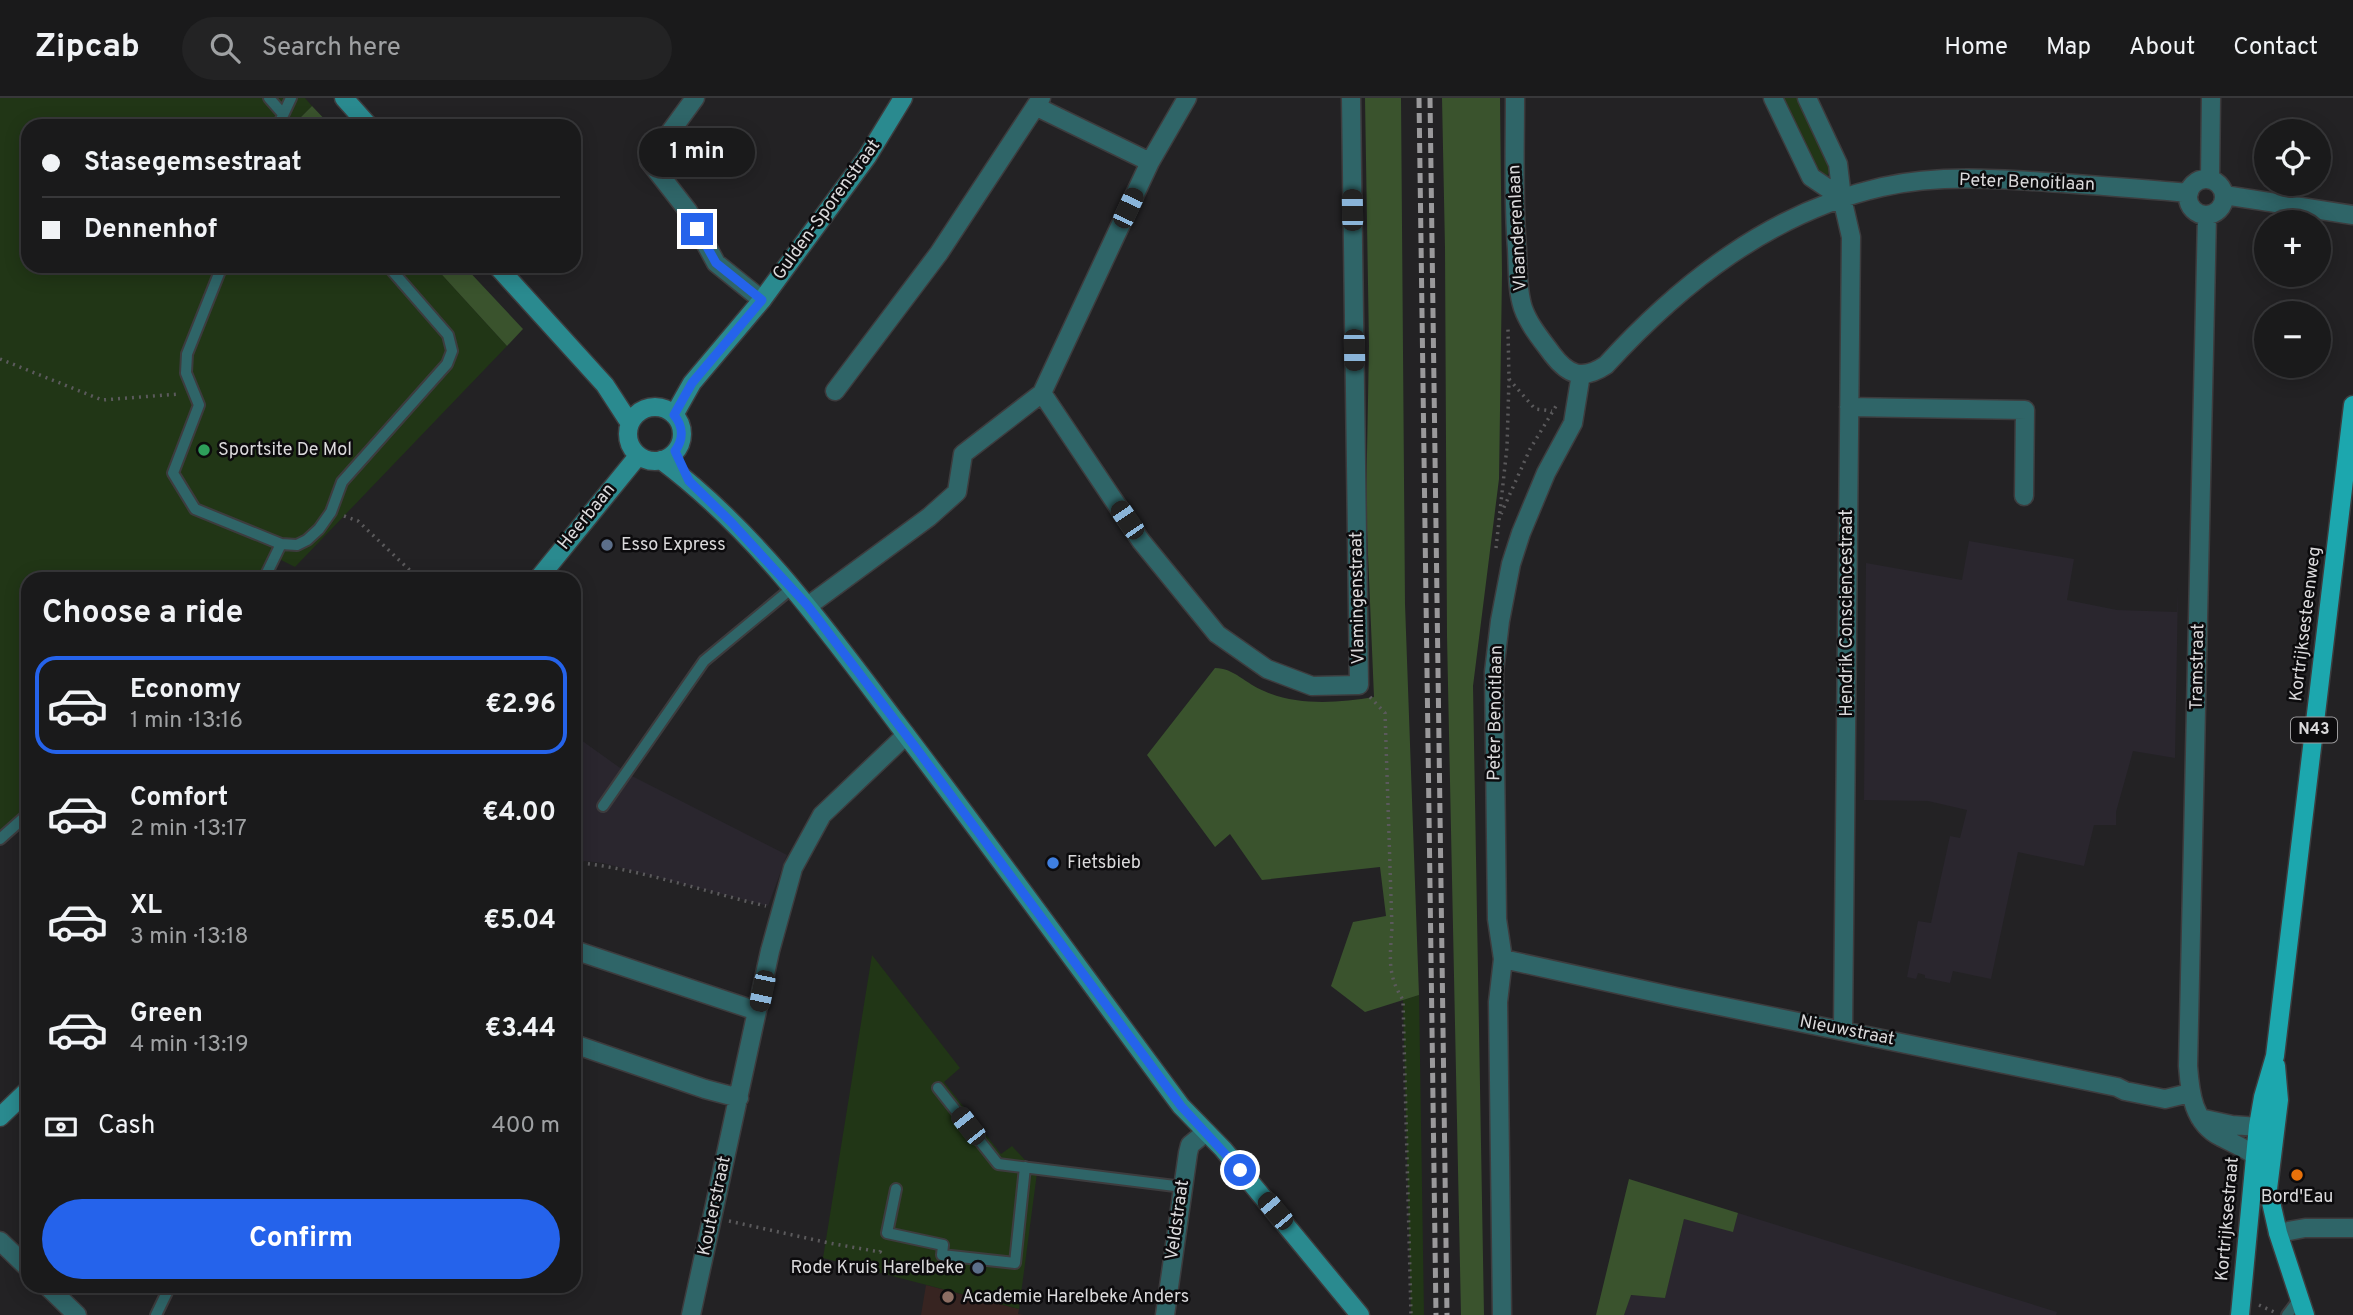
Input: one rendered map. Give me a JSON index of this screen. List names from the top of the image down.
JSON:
{
  "streets": {
    "main road": ["Kortrijksesteenweg", "N43", "Kortrijksestraat"],
    "street": [
      "Peter Benoitlaan",
      "Gulden-Sporenstraat",
      "Vlaanderenlaan",
      "Heerbaan",
      "Vlamingenstraat",
      "Hendrik Consciencestraat",
      "Tramstraat",
      "Nieuwstraat",
      "Kouterstraat",
      "Veldstraat"
    ]
  },
  "crossings": [
    ["Peter Benoitlaan", "Vlaanderenlaan"],
    ["Peter Benoitlaan", "Hendrik Consciencestraat"],
    ["Peter Benoitlaan", "Tramstraat"],
    ["Peter Benoitlaan", "Nieuwstraat"],
    ["Gulden-Sporenstraat", "Heerbaan"],
    ["Hendrik Consciencestraat", "Nieuwstraat"],
    ["Kortrijksesteenweg", "Kortrijksestraat"],
    ["Tramstraat", "Nieuwstraat"],
    ["Tramstraat", "Kortrijksestraat"]
  ],
  "places": [
    "Sportsite De Mol",
    "Esso Express",
    "Fietsbieb",
    "Bord'Eau",
    "Rode Kruis Harelbeke",
    "Academie Harelbeke Anders"
  ],
  "page": {
    "header": "Zipcab",
    "search": "Search here",
    "nav": [
      "Home",
      "Map",
      "About",
      "Contact"
    ],
    "map_buttons": ["+", "−"],
    "banner": ["Stasegemsestraat", "Dennenhof"],
    "bubble": "1 min",
    "heading": "Choose a ride",
    "list": [
      {
        "name": "Economy",
        "note": "1 min · 13:16",
        "value": "€2.96"
      },
      {
        "name": "Comfort",
        "note": "2 min · 13:17",
        "value": "€4.00"
      },
      {
        "name": "XL",
        "note": "3 min · 13:18",
        "value": "€5.04"
      },
      {
        "name": "Green",
        "note": "4 min · 13:19",
        "value": "€3.44"
      }
    ],
    "pay": ["Cash", "400 m"],
    "buttons": "Confirm"
  }
}
